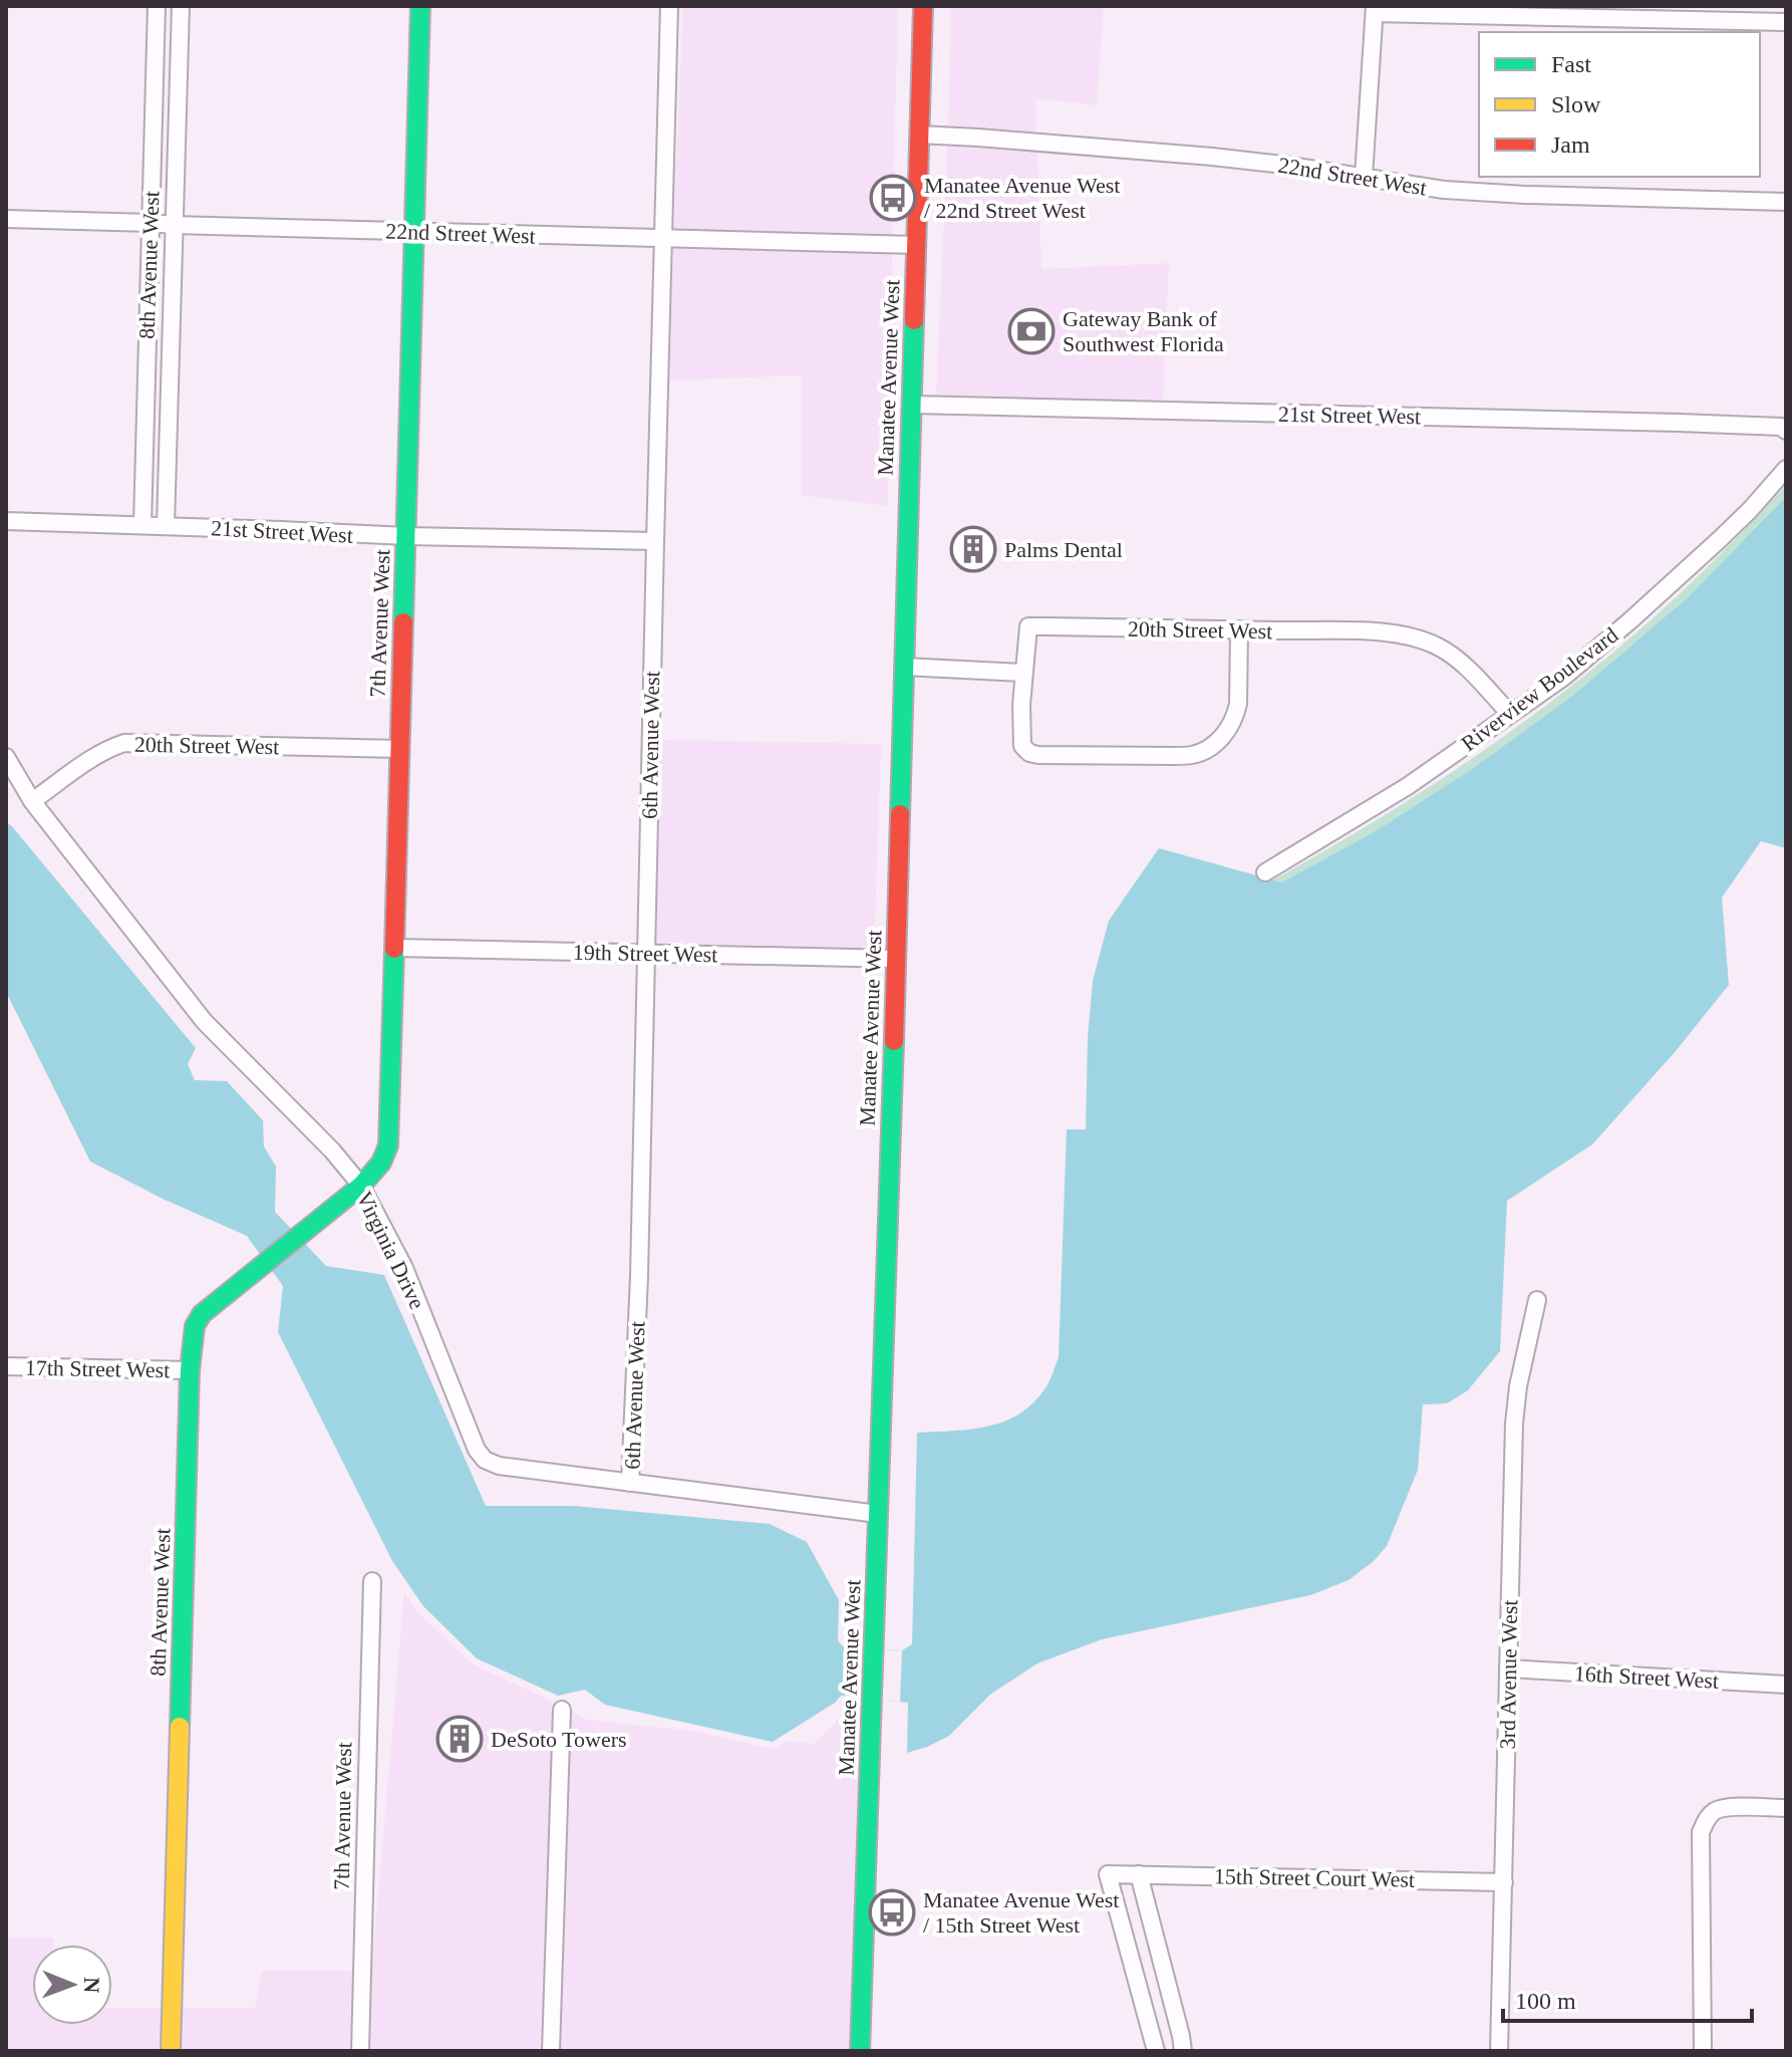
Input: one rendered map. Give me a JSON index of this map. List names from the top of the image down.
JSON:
{
  "streets": {
    "street": [
      "22nd Street West",
      "8th Avenue West",
      "Manatee Avenue West",
      "21st Street West",
      "7th Avenue West",
      "20th Street West",
      "Riverview Boulevard",
      "6th Avenue West",
      "19th Street West",
      "Virginia Drive",
      "17th Street West",
      "3rd Avenue West",
      "16th Street West",
      "15th Street Court West"
    ]
  },
  "crossings": [
    ["22nd Street West", "8th Avenue West"],
    ["22nd Street West", "Manatee Avenue West"],
    ["22nd Street West", "7th Avenue West"],
    ["22nd Street West", "6th Avenue West"],
    ["8th Avenue West", "21st Street West"],
    ["8th Avenue West", "7th Avenue West"],
    ["8th Avenue West", "17th Street West"],
    ["Manatee Avenue West", "21st Street West"],
    ["Manatee Avenue West", "19th Street West"],
    ["Manatee Avenue West", "Virginia Drive"],
    ["21st Street West", "7th Avenue West"],
    ["21st Street West", "6th Avenue West"],
    ["7th Avenue West", "20th Street West"],
    ["7th Avenue West", "19th Street West"],
    ["7th Avenue West", "Virginia Drive"],
    ["20th Street West", "Riverview Boulevard"],
    ["20th Street West", "Virginia Drive"],
    ["6th Avenue West", "19th Street West"],
    ["6th Avenue West", "Virginia Drive"],
    ["3rd Avenue West", "16th Street West"],
    ["3rd Avenue West", "15th Street Court West"]
  ],
  "places": {
    "bus stop": ["Manatee Avenue West / 22nd Street West", "Manatee Avenue West / 15th Street West"],
    "bank": ["Gateway Bank of Southwest Florida"],
    "building": ["Palms Dental", "DeSoto Towers"]
  },
  "legend": ["Fast", "Slow", "Jam"],
  "scale_bar": "100 m",
  "north": "right"
}
